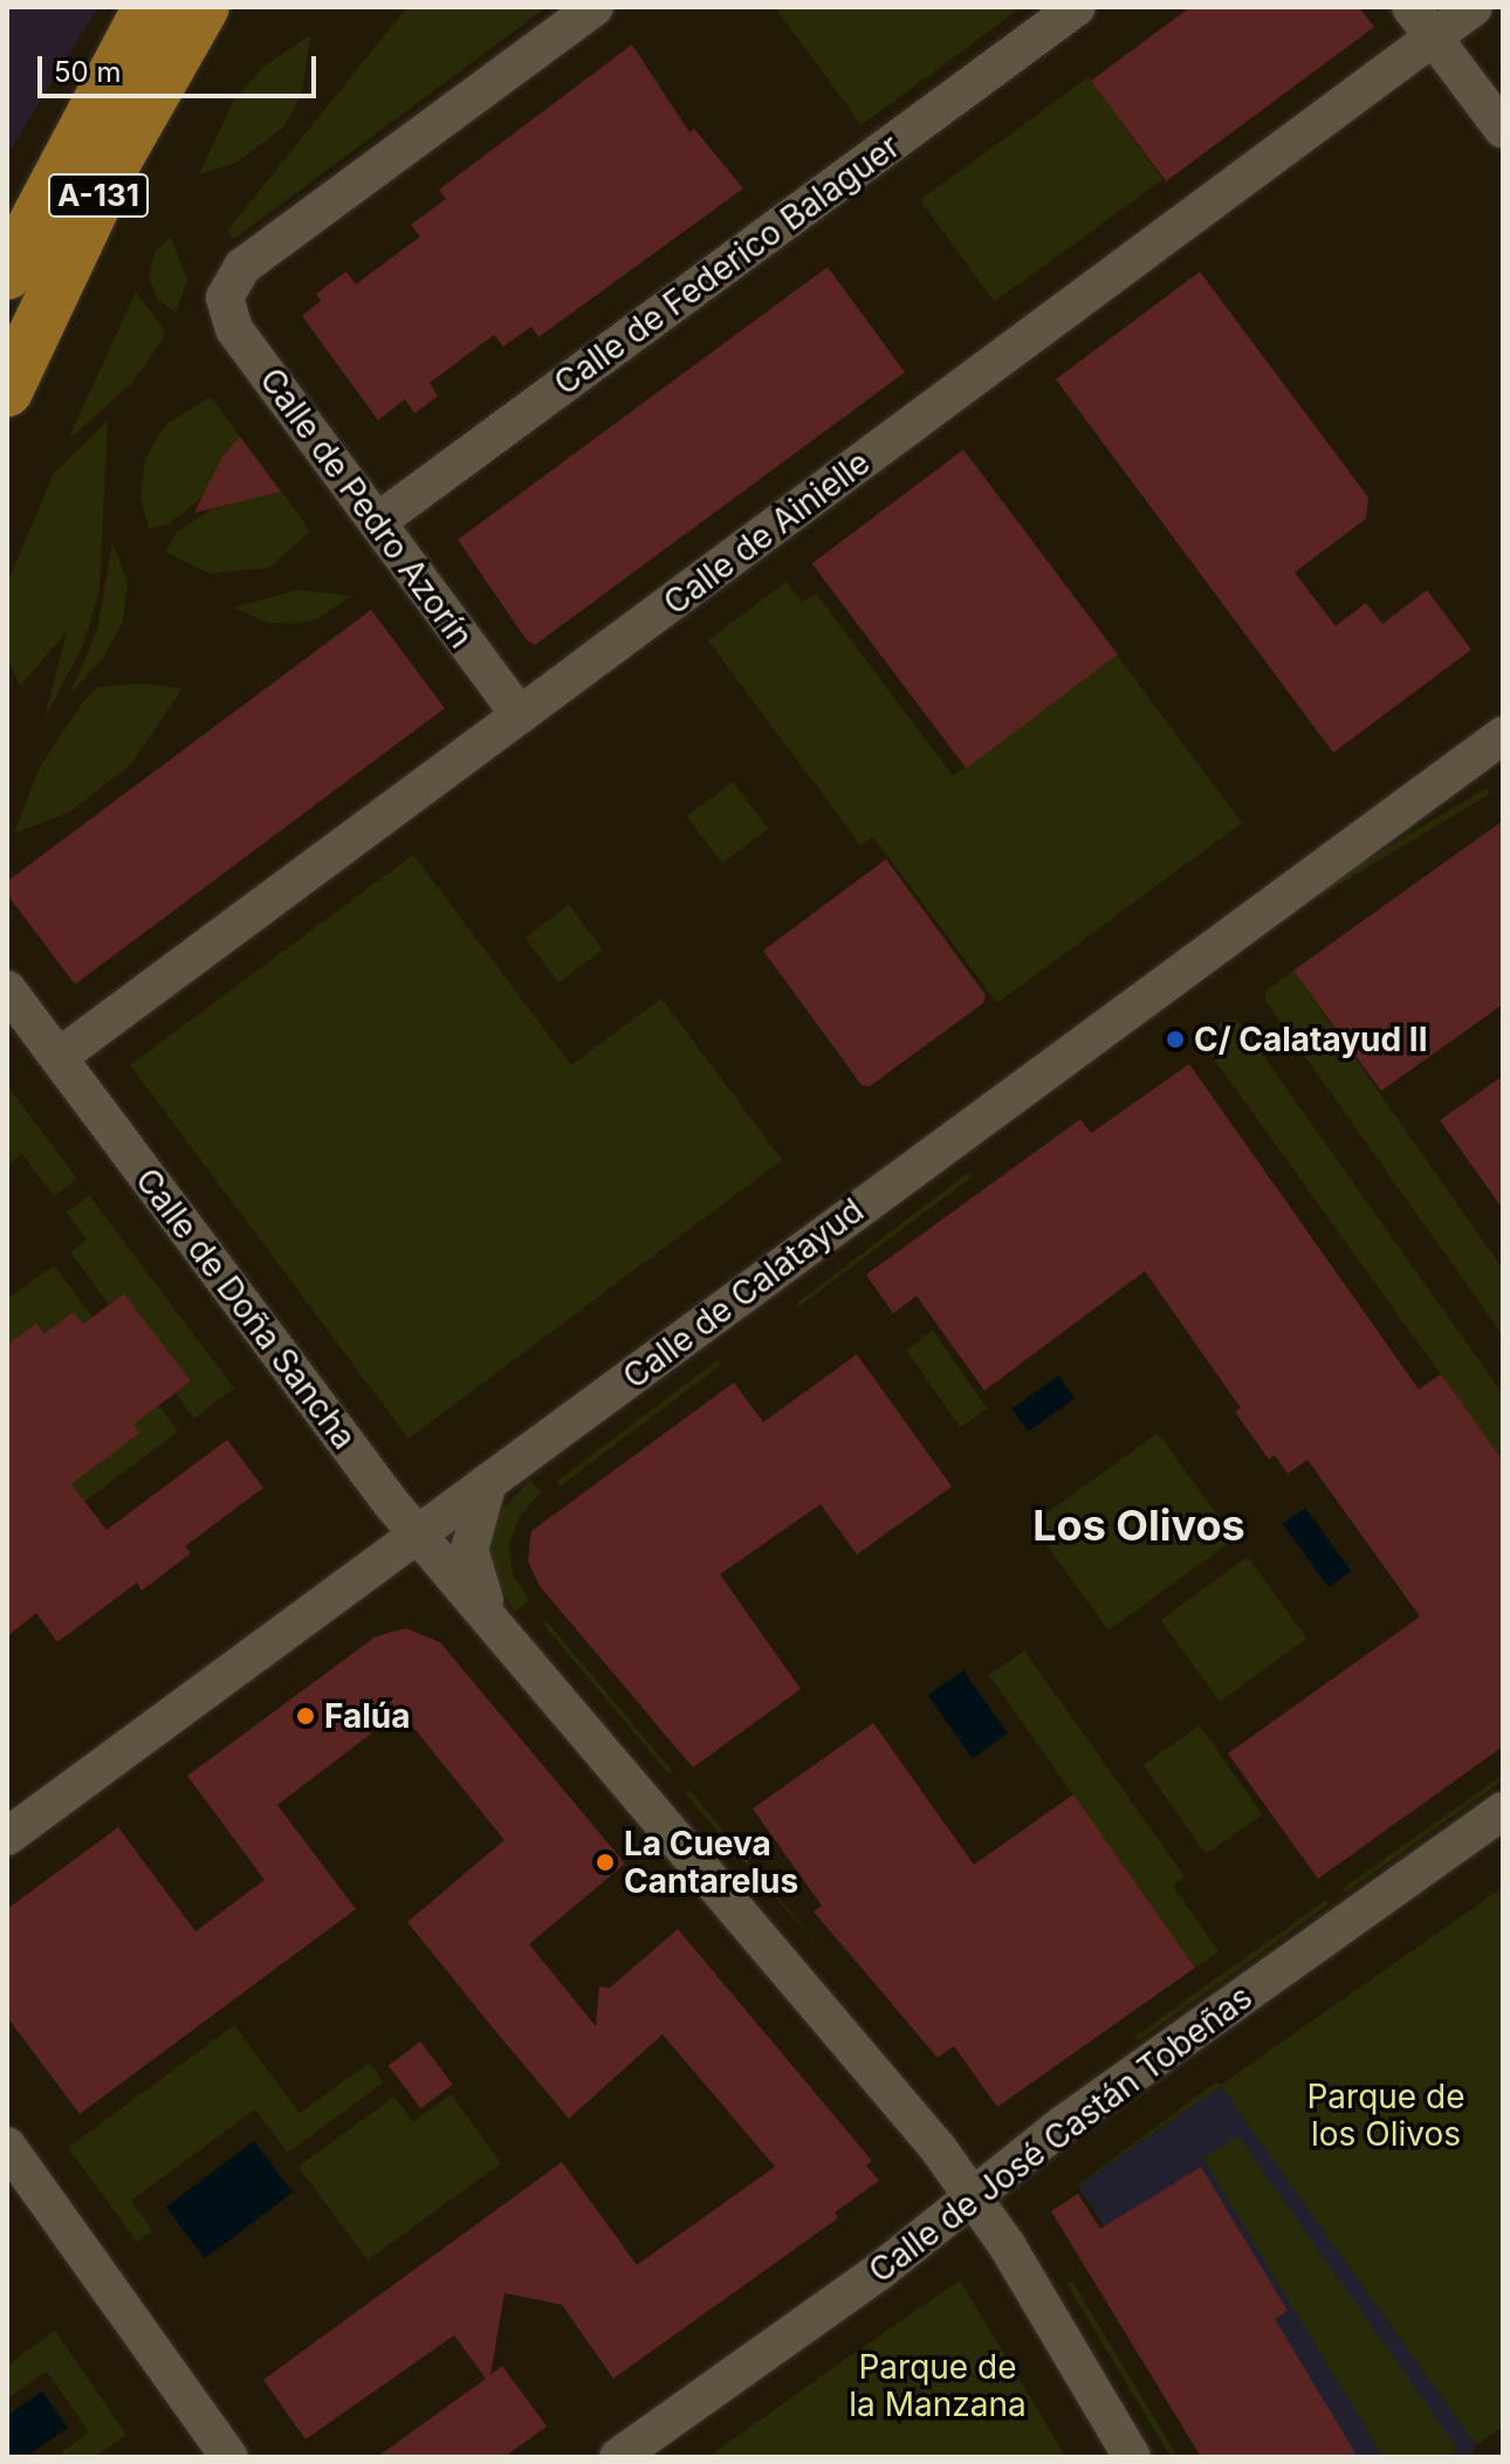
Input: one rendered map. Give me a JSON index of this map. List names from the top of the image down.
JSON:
{
  "streets": {
    "main road": ["A-131"],
    "street": [
      "Calle de Federico Balaguer",
      "Calle de Pedro Azorín",
      "Calle de Ainielle",
      "Calle de Calatayud",
      "Calle de Doña Sancha",
      "Calle de José Castán Tobeñas"
    ]
  },
  "crossings": [
    ["Calle de Federico Balaguer", "Calle de Pedro Azorín"],
    ["Calle de Pedro Azorín", "Calle de Ainielle"],
    ["Calle de Ainielle", "Calle de Doña Sancha"],
    ["Calle de Calatayud", "Calle de Doña Sancha"],
    ["Calle de Doña Sancha", "Calle de José Castán Tobeñas"]
  ],
  "districts": ["Los Olivos"],
  "parks": ["Parque de los Olivos", "Parque de la Manzana"],
  "places": ["C/ Calatayud II", "Falúa", "La Cueva Cantarelus"],
  "scale_bar": "50 m"
}
